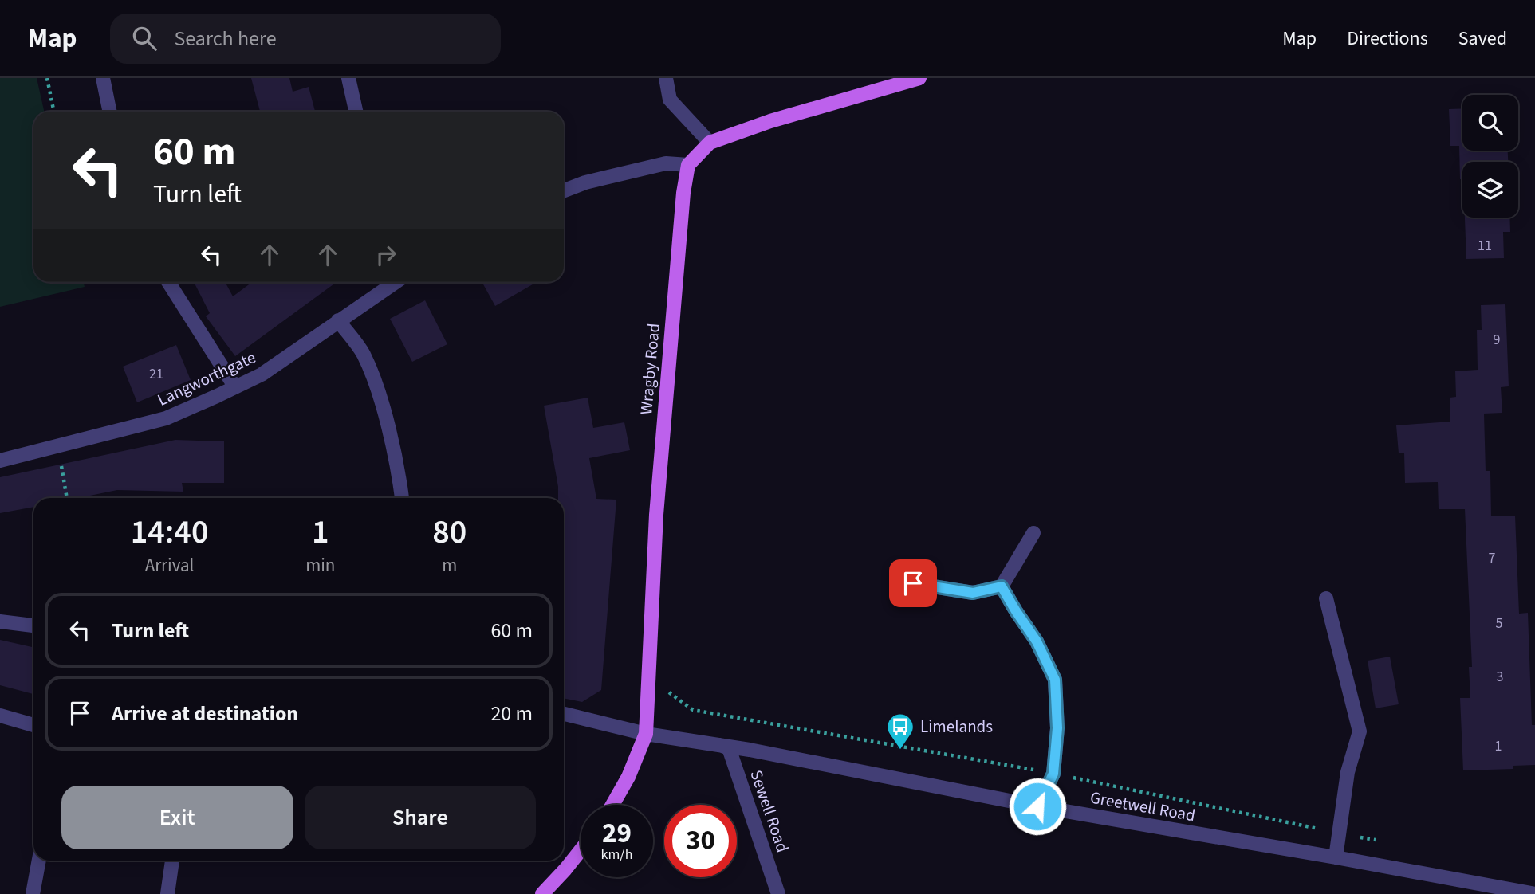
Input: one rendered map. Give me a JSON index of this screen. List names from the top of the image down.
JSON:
{
  "streets": {
    "main road": ["Wragby Road"],
    "street": ["Langworthgate", "Greetwell Road", "Sewell Road"]
  },
  "crossings": [
    ["Wragby Road", "Greetwell Road"],
    ["Greetwell Road", "Sewell Road"]
  ],
  "places": {
    "bus stop": ["Limelands"]
  },
  "house_numbers": [
    "11",
    "9",
    "21",
    "7",
    "5",
    "3",
    "1"
  ],
  "page": {
    "header": "Map",
    "search": "Search here",
    "nav": ["Map", "Directions", "Saved"],
    "turn": ["60 m", "Turn left"],
    "eta": [
      "14:40",
      "Arrival",
      "1",
      "min",
      "80",
      "m"
    ],
    "list": [
      {
        "name": "Turn left",
        "value": "60 m"
      },
      {
        "name": "Arrive at destination",
        "value": "20 m"
      }
    ],
    "buttons": ["Exit", "Share"],
    "speed": "29 km/h",
    "limit": "30"
  }
}
